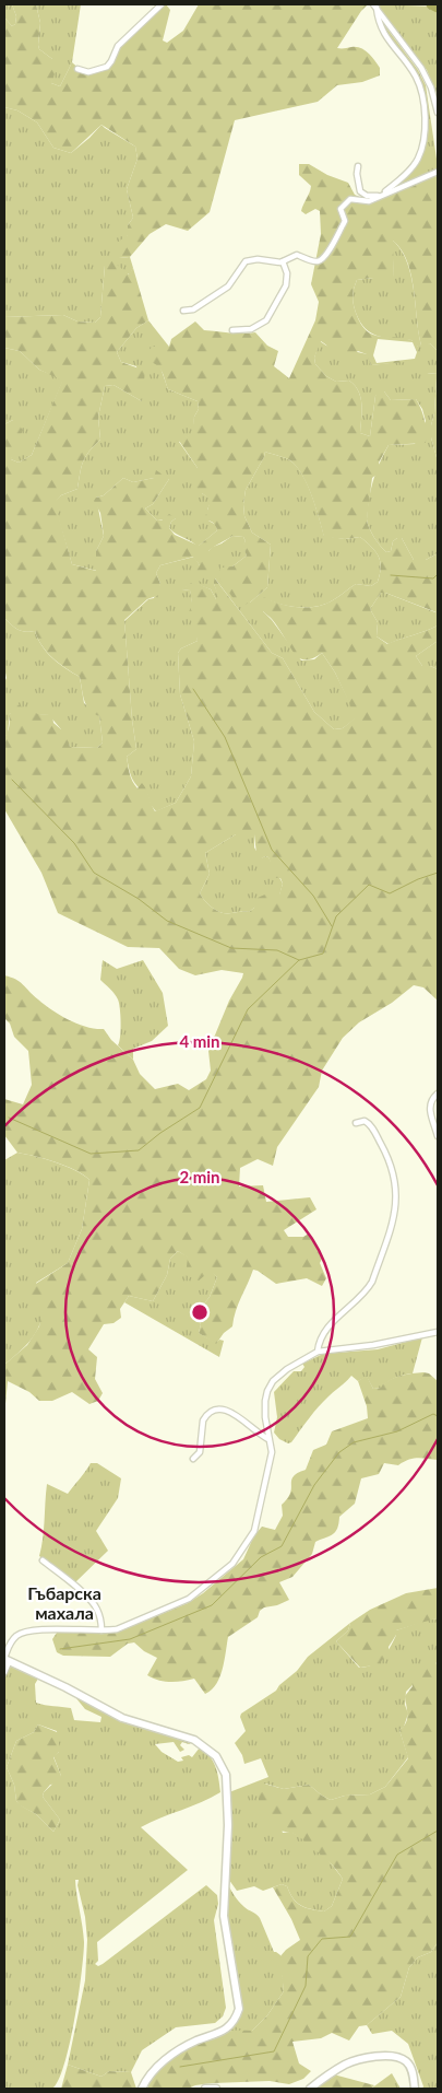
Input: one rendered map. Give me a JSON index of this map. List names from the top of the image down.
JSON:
{
  "districts": ["Гъбарска махала"],
  "rings": ["4 min", "2 min"]
}
